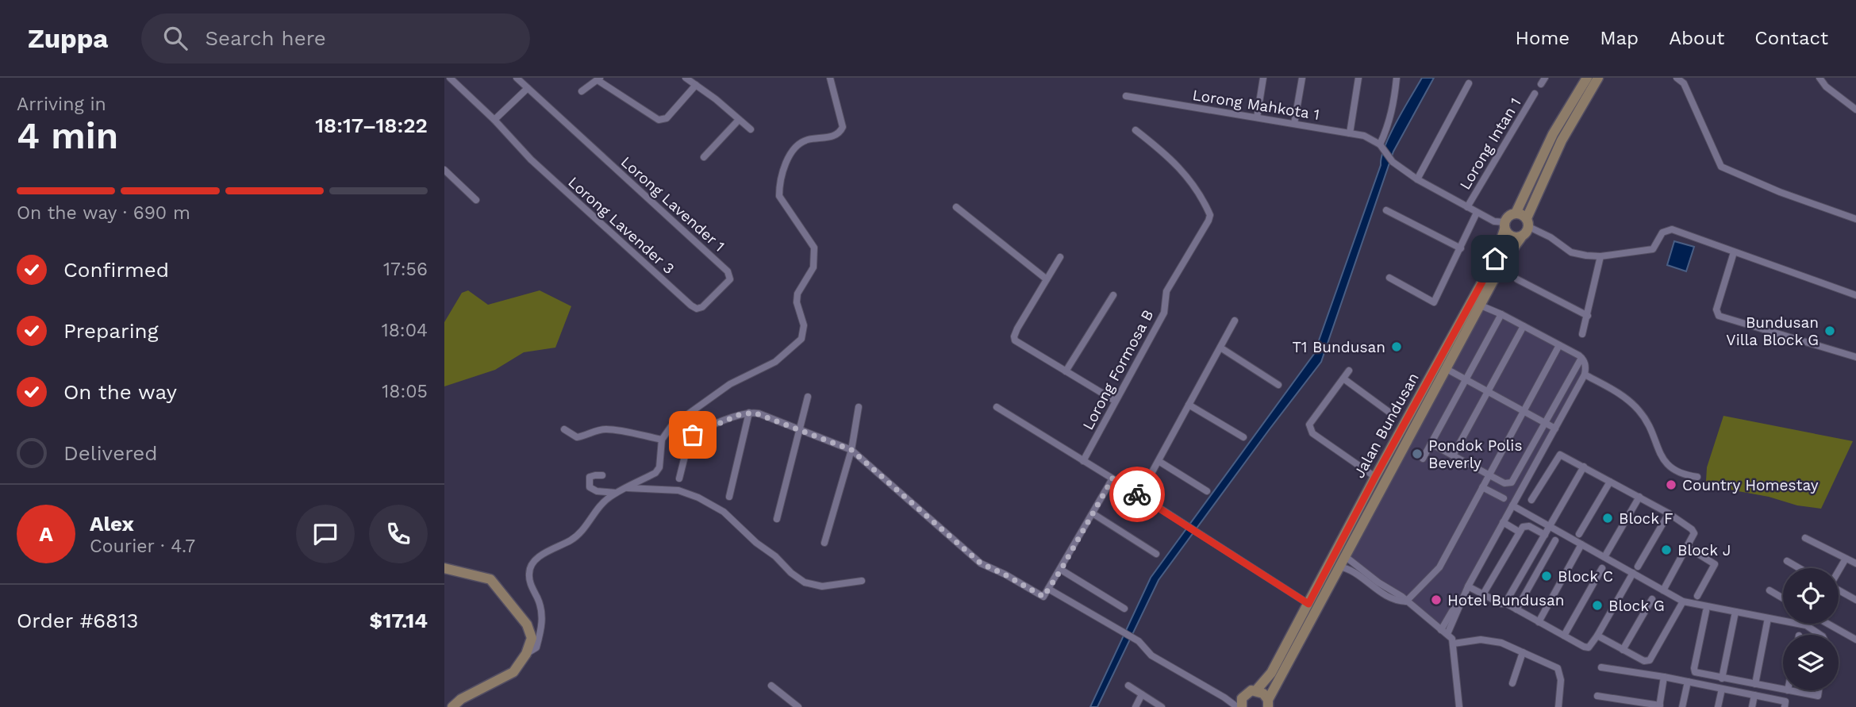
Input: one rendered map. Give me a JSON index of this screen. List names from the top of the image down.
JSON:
{
  "streets": {
    "main road": ["Jalan Bundusan"],
    "street": [
      "Lorong Mahkota 1",
      "Lorong Intan 1",
      "Lorong Lavender 1",
      "Lorong Lavender 3",
      "Lorong Formosa B"
    ]
  },
  "crossings": [
    ["Lorong Lavender 1", "Lorong Lavender 3"]
  ],
  "places": [
    "Bundusan Villa Block G",
    "T1 Bundusan",
    "Pondok Polis Beverly",
    "Country Homestay",
    "Block F",
    "Block J",
    "Block C",
    "Hotel Bundusan",
    "Block G"
  ],
  "page": {
    "header": "Zuppa",
    "search": "Search here",
    "nav": [
      "Home",
      "Map",
      "About",
      "Contact"
    ],
    "heading": ["4 min", "Arriving in", "18:17–18:22"],
    "panel": [
      "Alex",
      "Courier · 4.7",
      "Order #6813",
      "$17.14"
    ],
    "bar": "On the way · 690 m",
    "list": [
      ["Confirmed", "17:56"],
      ["Preparing", "18:04"],
      ["On the way", "18:05"],
      "Delivered"
    ],
    "round": "A"
  }
}
